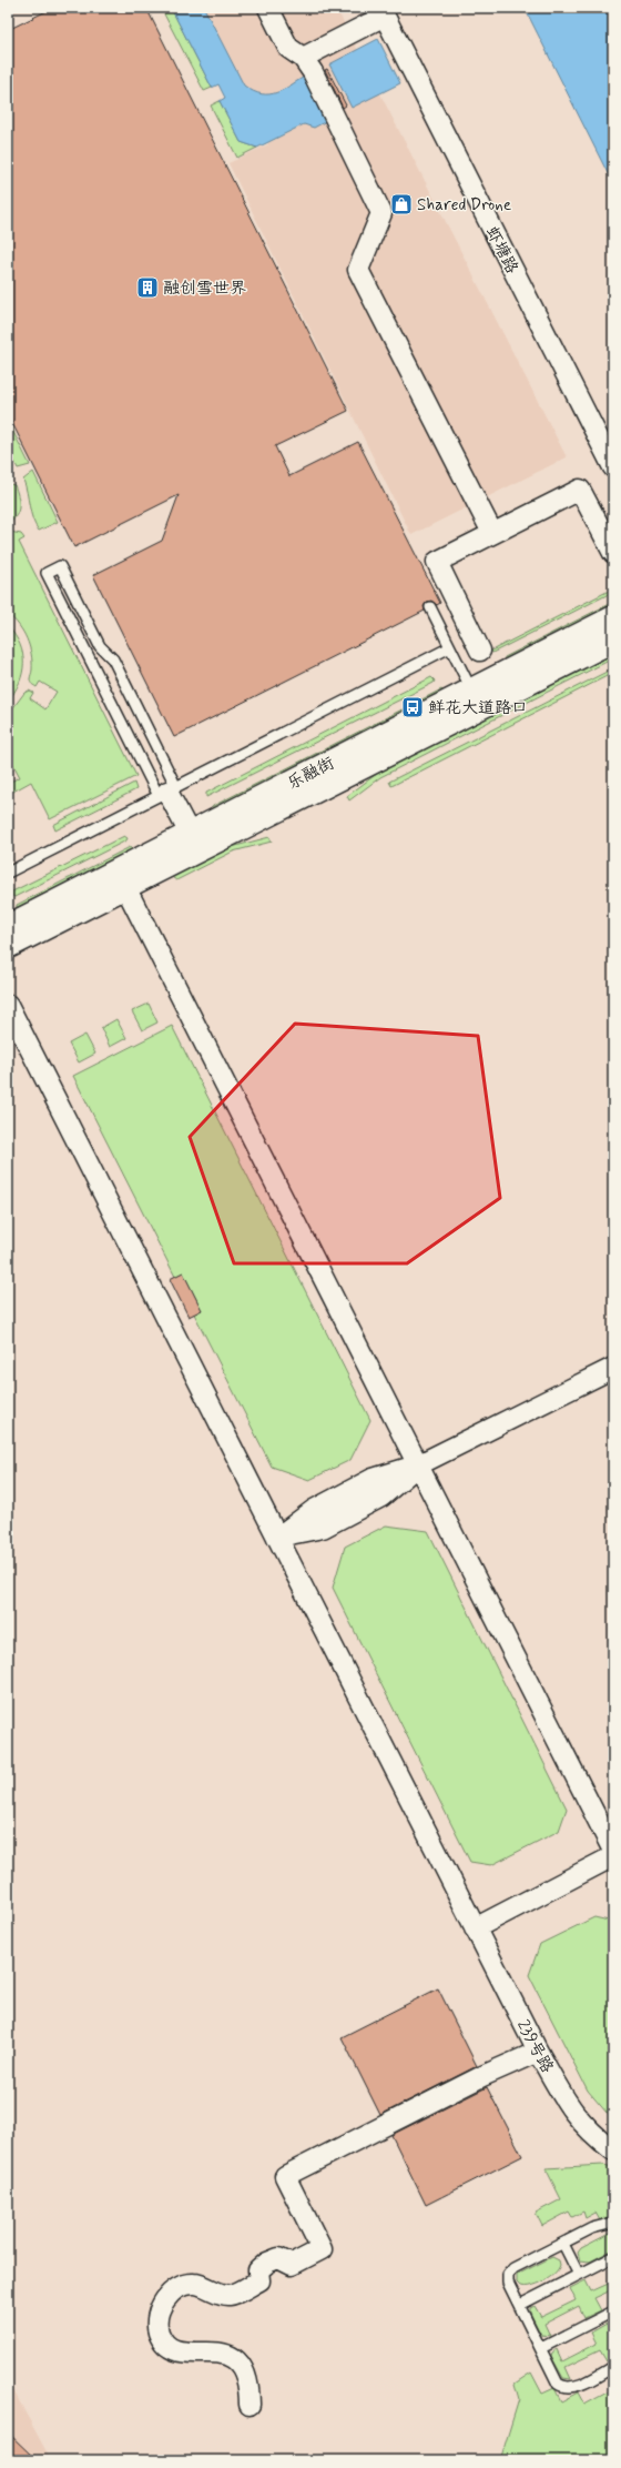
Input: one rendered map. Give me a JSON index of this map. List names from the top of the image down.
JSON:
{
  "streets": {
    "street": ["虾塘路", "乐融街", "239号路"]
  },
  "places": {
    "shop": ["Shared Drone"],
    "building": ["融创雪世界"],
    "bus stop": ["鲜花大道路口"]
  }
}
